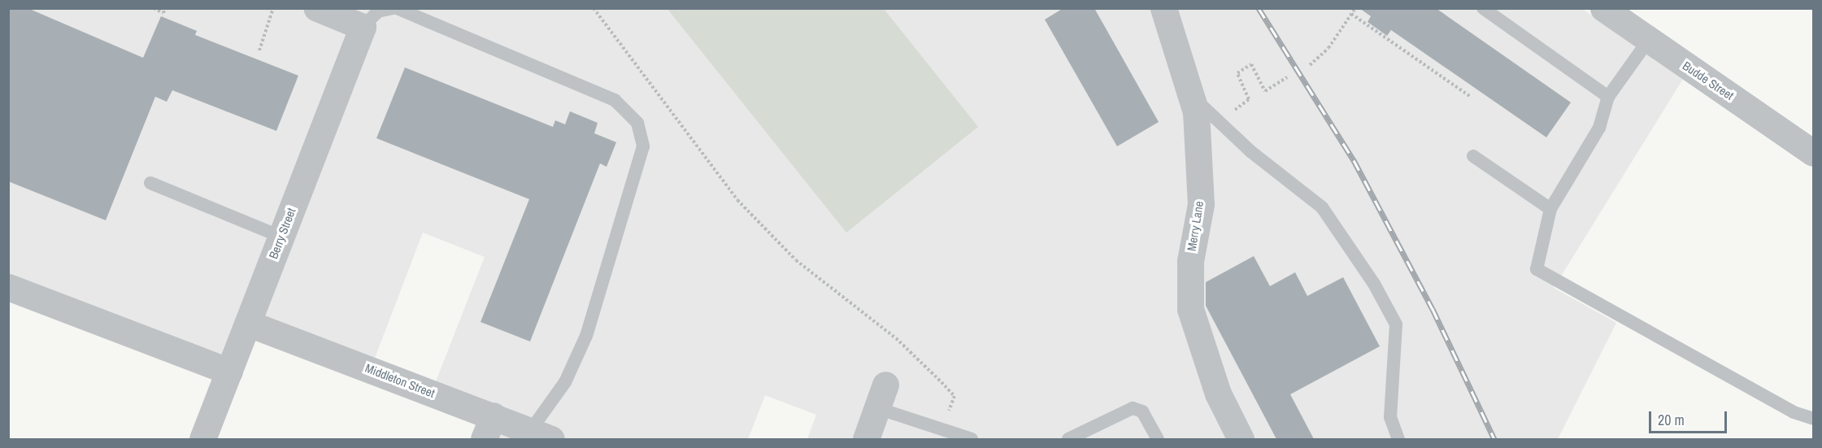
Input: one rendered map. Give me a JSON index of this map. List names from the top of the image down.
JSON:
{
  "streets": {
    "street": [
      "Budde Street",
      "Merry Lane",
      "Berry Street",
      "Middleton Street"
    ]
  },
  "crossings": [
    ["Berry Street", "Middleton Street"]
  ],
  "scale_bar": "20 m"
}
